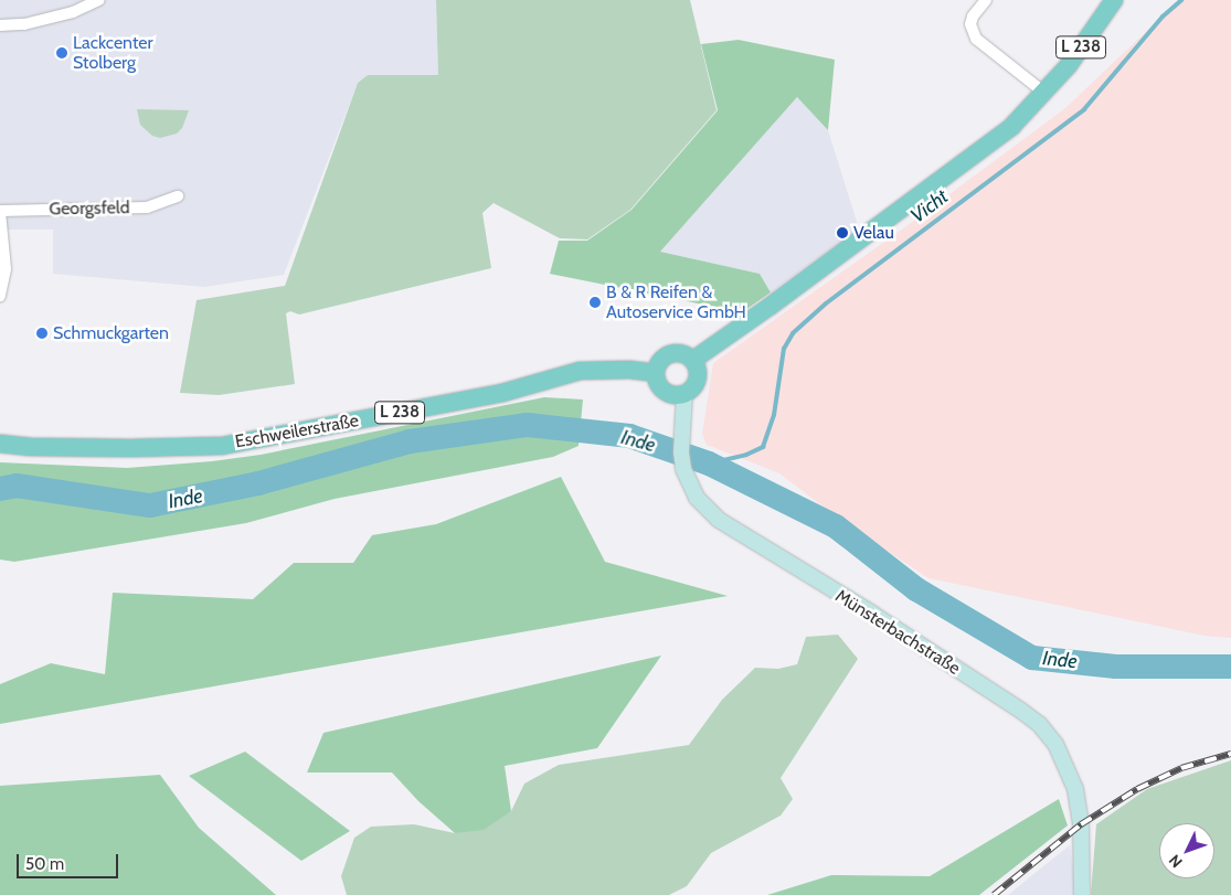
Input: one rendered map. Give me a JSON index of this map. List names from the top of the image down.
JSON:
{
  "streets": {
    "main road": ["L 238", "Eschweilerstraße", "Münsterbachstraße"],
    "street": ["Georgsfeld"]
  },
  "crossings": [
    ["L 238", "Eschweilerstraße"],
    ["L 238", "Münsterbachstraße"],
    ["Eschweilerstraße", "Münsterbachstraße"]
  ],
  "water": ["Vicht", "Inde"],
  "places": [
    "Lackcenter Stolberg",
    "Velau",
    "B & R Reifen & Autoservice GmbH",
    "Schmuckgarten"
  ],
  "scale_bar": "50 m",
  "north": "bottom left"
}
